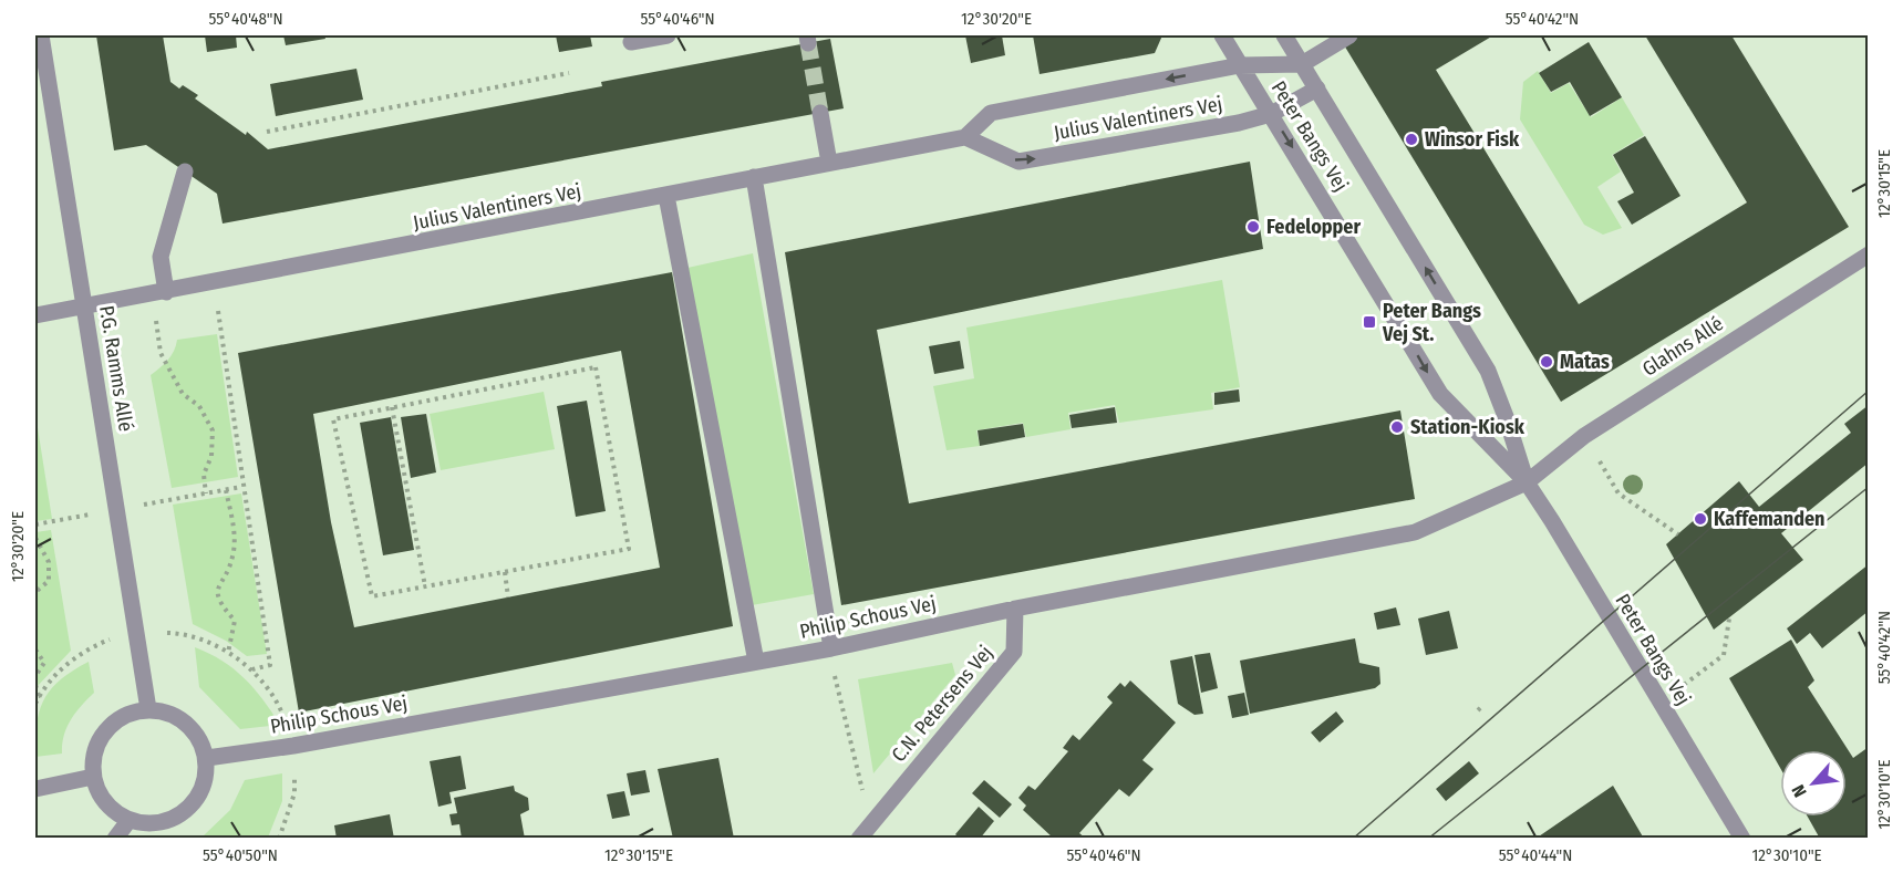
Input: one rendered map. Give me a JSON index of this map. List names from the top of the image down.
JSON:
{
  "streets": {
    "street": [
      "Julius Valentiners Vej",
      "Peter Bangs Vej",
      "Glahns Allé",
      "P.G. Ramms Allé",
      "Philip Schous Vej",
      "C.N. Petersens Vej"
    ]
  },
  "crossings": [
    ["Julius Valentiners Vej", "Peter Bangs Vej"],
    ["Julius Valentiners Vej", "P.G. Ramms Allé"],
    ["Peter Bangs Vej", "Glahns Allé"],
    ["Peter Bangs Vej", "Philip Schous Vej"],
    ["Glahns Allé", "Philip Schous Vej"],
    ["P.G. Ramms Allé", "Philip Schous Vej"],
    ["Philip Schous Vej", "C.N. Petersens Vej"]
  ],
  "places": {
    "other": [
      "Winsor Fisk",
      "Fedelopper",
      "Matas",
      "Station-Kiosk",
      "Kaffemanden"
    ],
    "transit": ["Peter Bangs Vej St."]
  },
  "north": "bottom left",
  "coordinates": [
    "55°40'48\"N",
    "55°40'46\"N",
    "12°30'20\"E",
    "55°40'42\"N",
    "12°30'15\"E",
    "12°30'10\"E",
    "55°40'50\"N",
    "55°40'44\"N"
  ]
}
